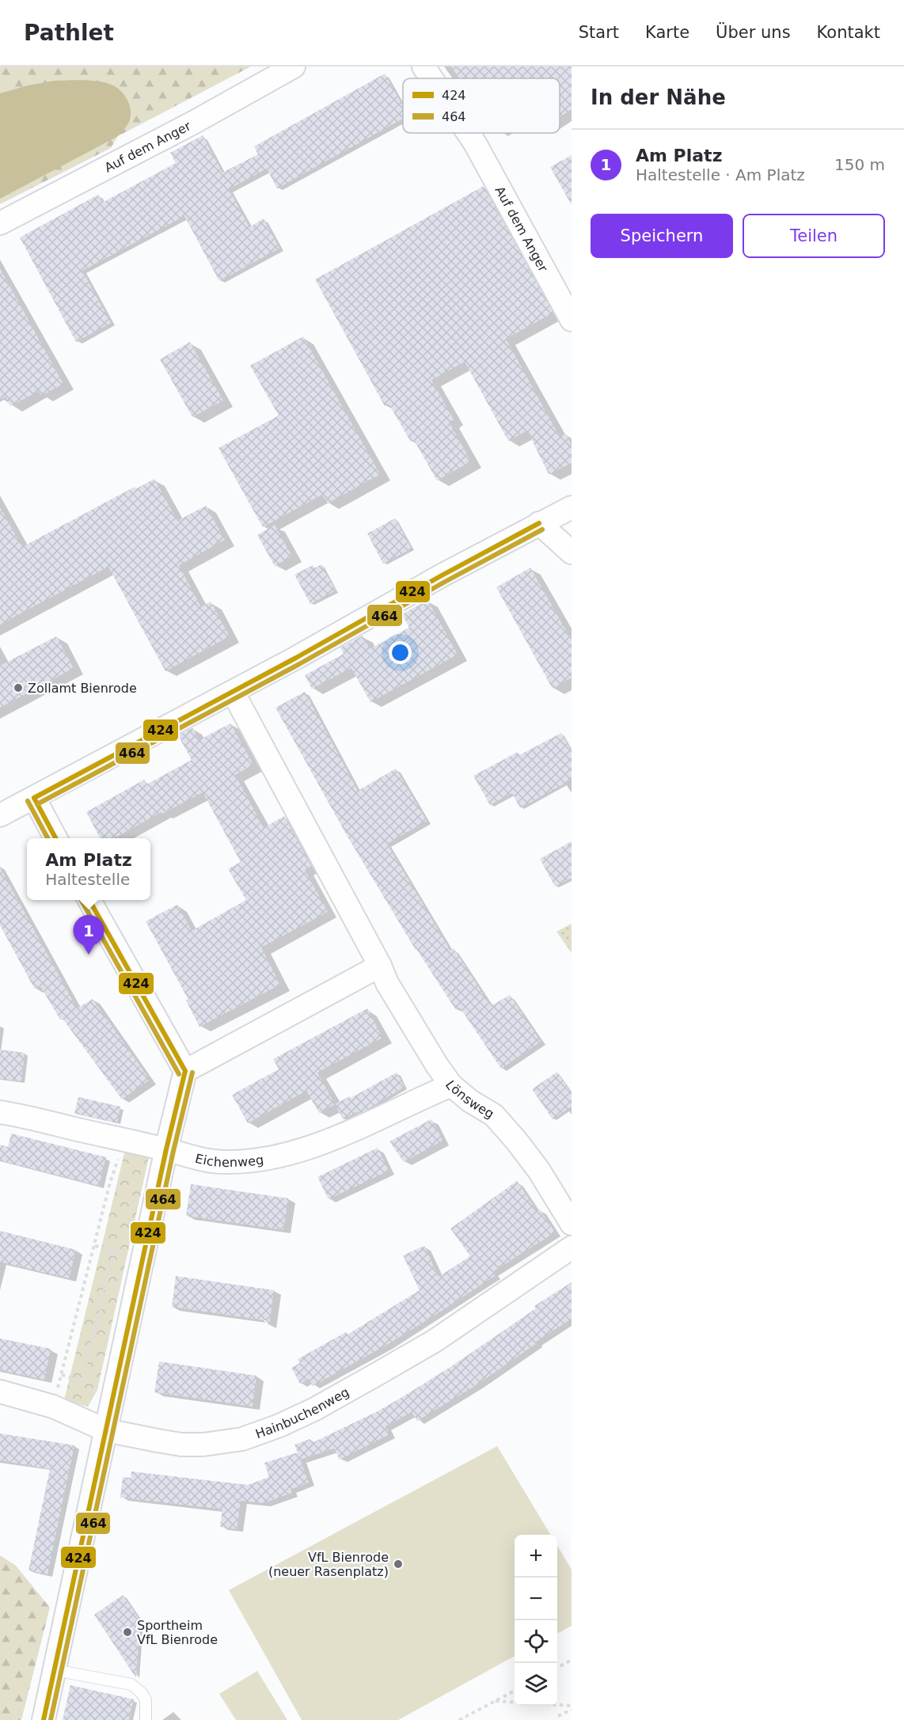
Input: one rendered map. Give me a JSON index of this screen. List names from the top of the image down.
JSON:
{
  "streets": {
    "street": [
      "Auf dem Anger",
      "Lönsweg",
      "Eichenweg",
      "Hainbuchenweg"
    ]
  },
  "crossings": [
    ["Lönsweg", "Eichenweg"]
  ],
  "places": ["Zollamt Bienrode", "VfL Bienrode (neuer Rasenplatz)", "Sportheim VfL Bienrode"],
  "lines": ["transit line 424", "transit line 464"],
  "legend": ["424", "464"],
  "page": {
    "header": "Pathlet",
    "nav": [
      "Start",
      "Karte",
      "Über uns",
      "Kontakt"
    ],
    "heading": "In der Nähe",
    "list": [
      {
        "mark": "1",
        "name": "Am Platz",
        "note": "Haltestelle · Am Platz",
        "value": "150 m"
      }
    ],
    "buttons": ["Speichern", "Teilen"],
    "popup": ["Am Platz", "Haltestelle"],
    "pins": "1",
    "map_buttons": ["+", "−"]
  }
}
